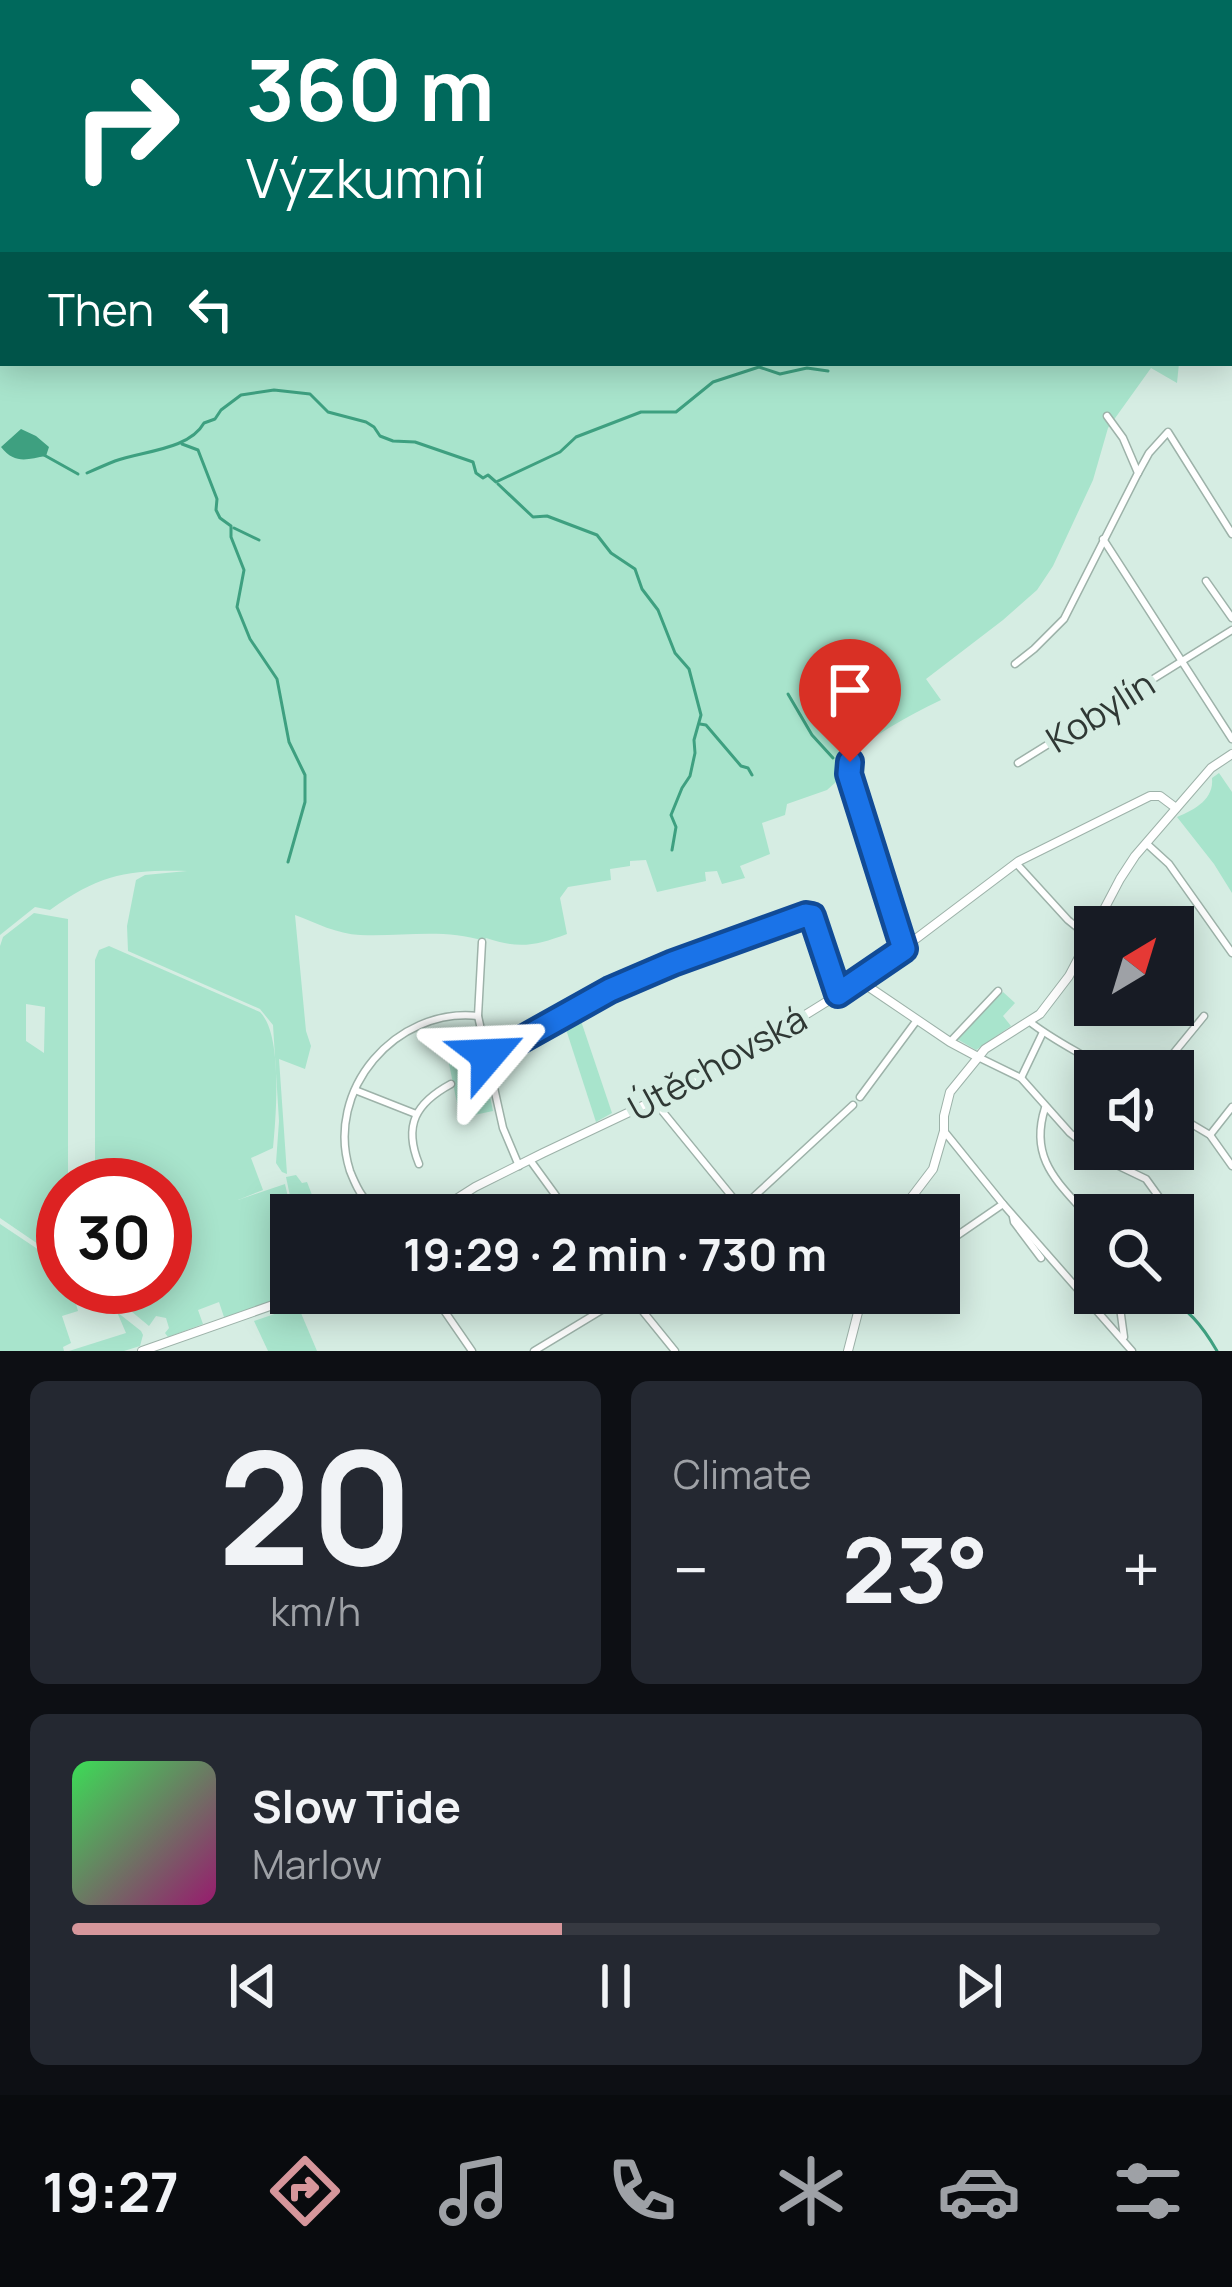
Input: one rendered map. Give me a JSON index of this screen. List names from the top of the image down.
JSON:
{
  "streets": {
    "street": ["Kobylín", "Útěchovská"]
  },
  "north": "top right",
  "page": {
    "turn": ["360 m", "Výzkumní"],
    "then": "Then",
    "limit": "30",
    "trip": "19:29 · 2 min · 730 m",
    "tile": [
      ["20", "km/h"],
      "Climate"
    ],
    "heat": ["−", "23°", "+"],
    "song": ["Slow Tide", "Marlow"],
    "tabs": "19:27"
  }
}
